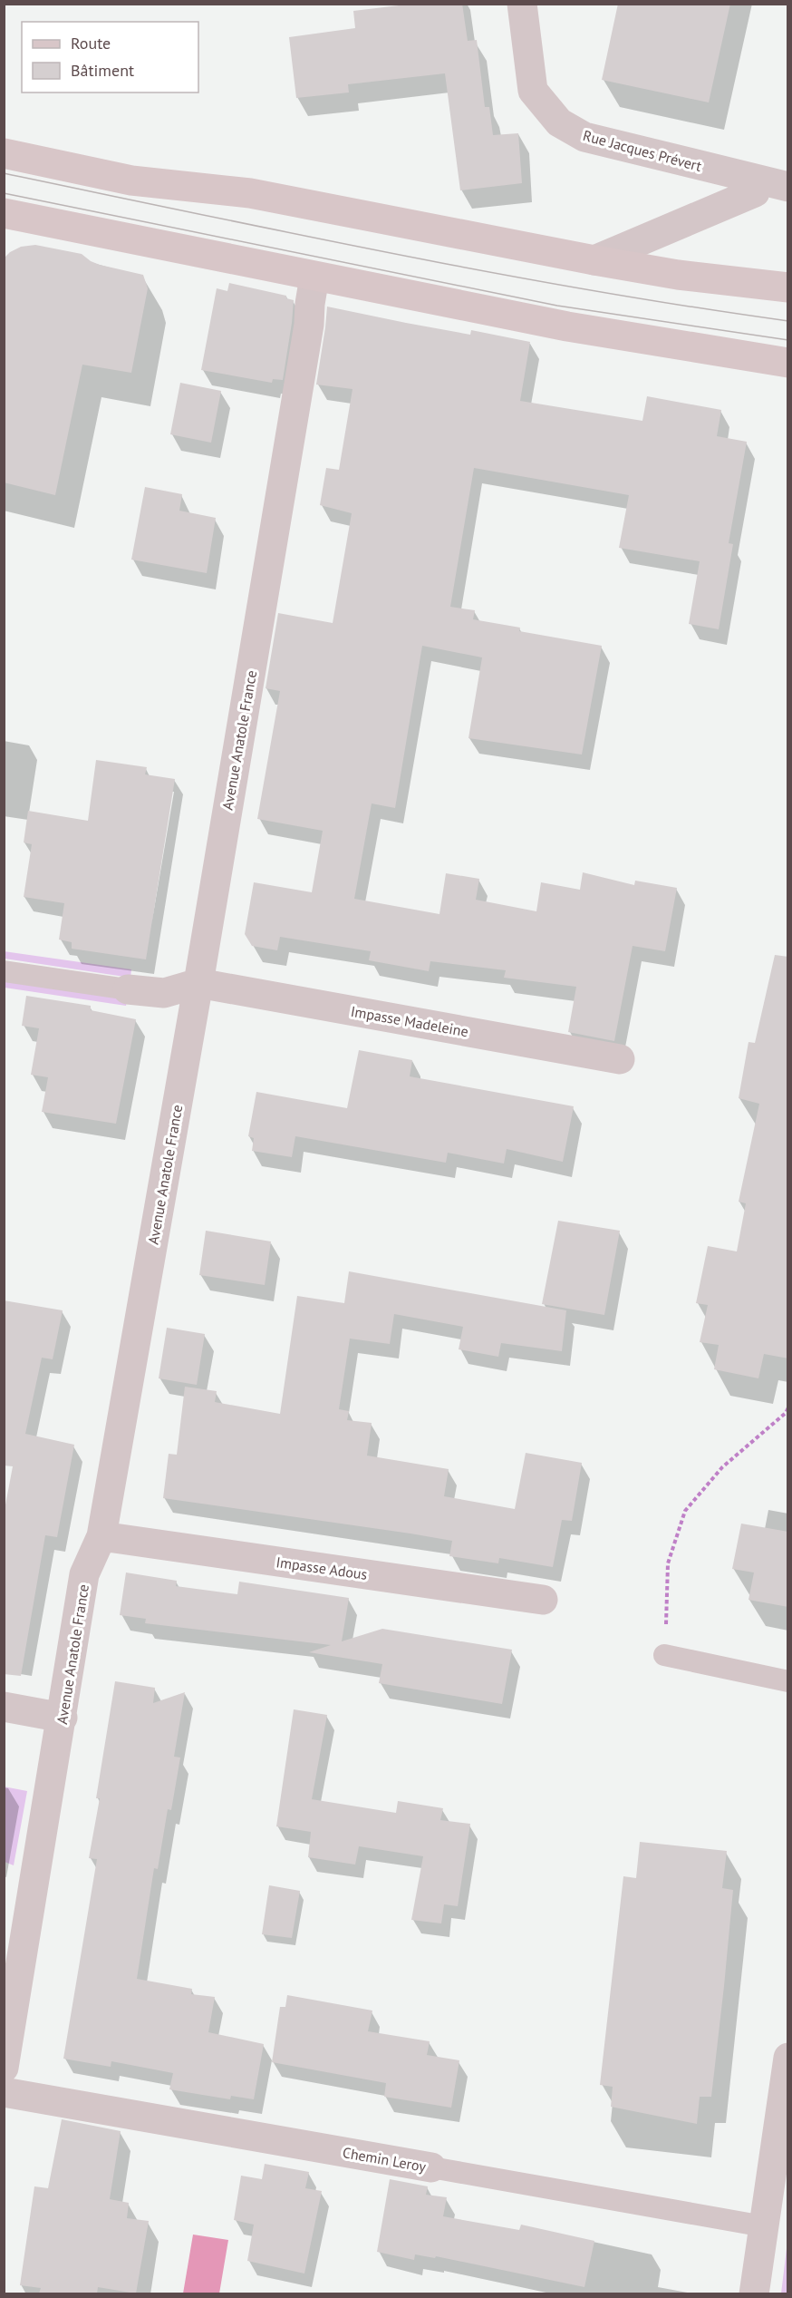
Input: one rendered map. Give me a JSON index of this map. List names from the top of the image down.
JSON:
{
  "streets": {
    "street": [
      "Rue Jacques Prévert",
      "Avenue Anatole France",
      "Impasse Madeleine",
      "Impasse Adous",
      "Chemin Leroy"
    ]
  },
  "crossings": [
    ["Avenue Anatole France", "Impasse Madeleine"],
    ["Avenue Anatole France", "Impasse Adous"]
  ],
  "legend": ["Route", "Bâtiment"]
}
